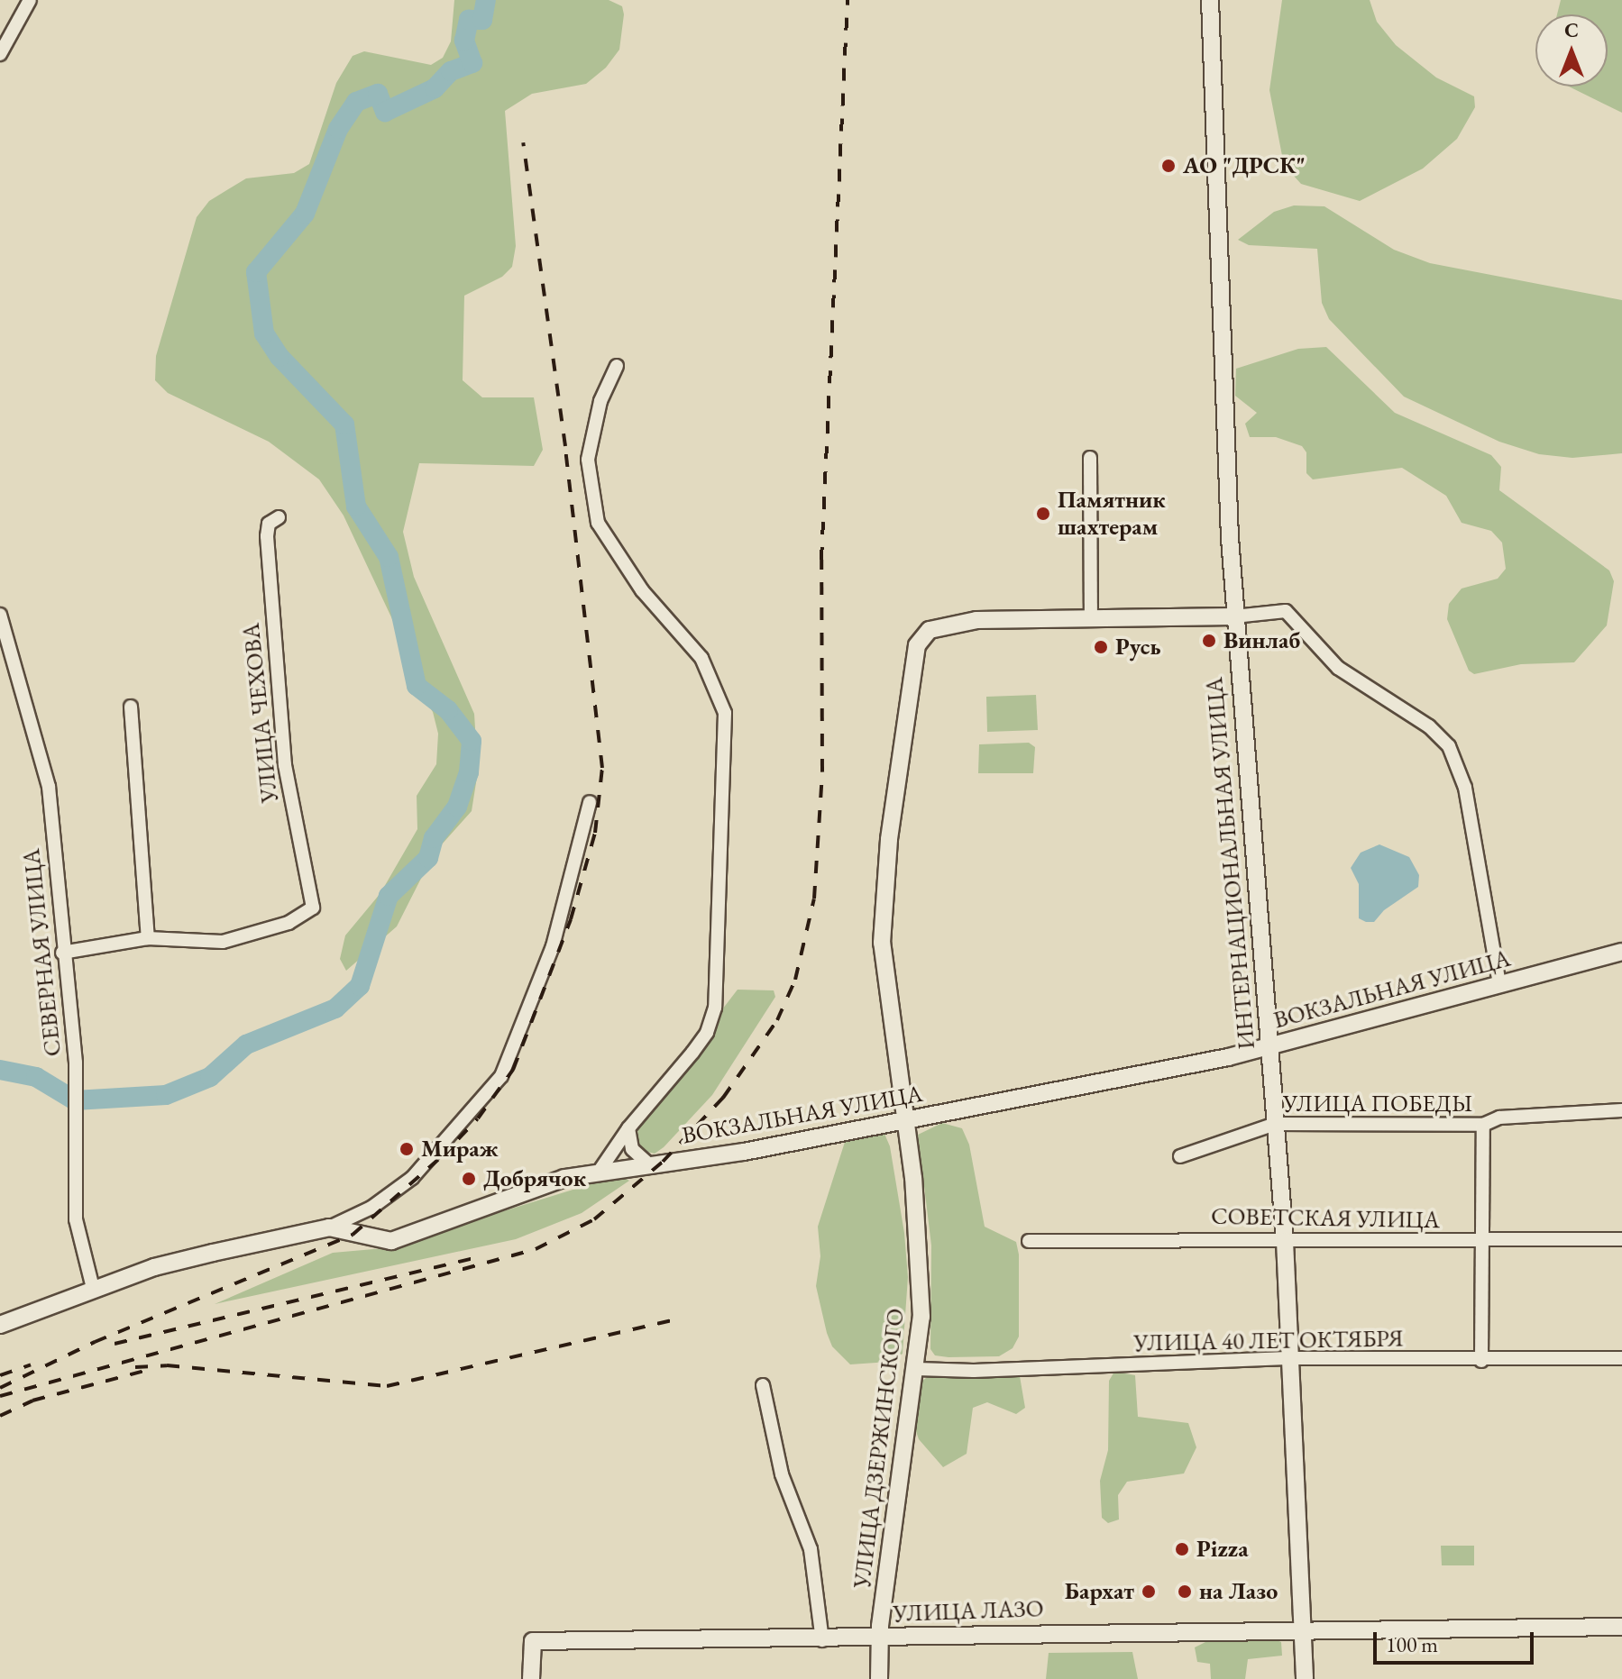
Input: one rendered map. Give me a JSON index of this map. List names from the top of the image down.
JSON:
{
  "streets": {
    "main road": [
      "ИНТЕРНАЦИОНАЛЬНАЯ УЛИЦА",
      "ВОКЗАЛЬНАЯ УЛИЦА",
      "УЛИЦА ДЗЕРЖИНСКОГО",
      "УЛИЦА ЛАЗО"
    ],
    "street": [
      "УЛИЦА ЧЕХОВА",
      "СЕВЕРНАЯ УЛИЦА",
      "УЛИЦА ПОБЕДЫ",
      "СОВЕТСКАЯ УЛИЦА",
      "УЛИЦА 40 ЛЕТ ОКТЯБРЯ"
    ]
  },
  "crossings": [
    ["ИНТЕРНАЦИОНАЛЬНАЯ УЛИЦА", "ВОКЗАЛЬНАЯ УЛИЦА"],
    ["ИНТЕРНАЦИОНАЛЬНАЯ УЛИЦА", "УЛИЦА ПОБЕДЫ"],
    ["ИНТЕРНАЦИОНАЛЬНАЯ УЛИЦА", "СОВЕТСКАЯ УЛИЦА"],
    ["ИНТЕРНАЦИОНАЛЬНАЯ УЛИЦА", "УЛИЦА 40 ЛЕТ ОКТЯБРЯ"],
    ["ИНТЕРНАЦИОНАЛЬНАЯ УЛИЦА", "УЛИЦА ДЗЕРЖИНСКОГО"],
    ["ИНТЕРНАЦИОНАЛЬНАЯ УЛИЦА", "УЛИЦА ЛАЗО"],
    ["СЕВЕРНАЯ УЛИЦА", "ВОКЗАЛЬНАЯ УЛИЦА"],
    ["ВОКЗАЛЬНАЯ УЛИЦА", "УЛИЦА ДЗЕРЖИНСКОГО"],
    ["УЛИЦА 40 ЛЕТ ОКТЯБРЯ", "УЛИЦА ДЗЕРЖИНСКОГО"],
    ["УЛИЦА ДЗЕРЖИНСКОГО", "УЛИЦА ЛАЗО"]
  ],
  "places": [
    "АО \"ДРСК\"",
    "Памятник шахтерам",
    "Винлаб",
    "Русь",
    "Мираж",
    "Добрячок",
    "Pizza",
    "Бархат",
    "на Лазо"
  ],
  "scale_bar": "100 m",
  "north": "top"
}
